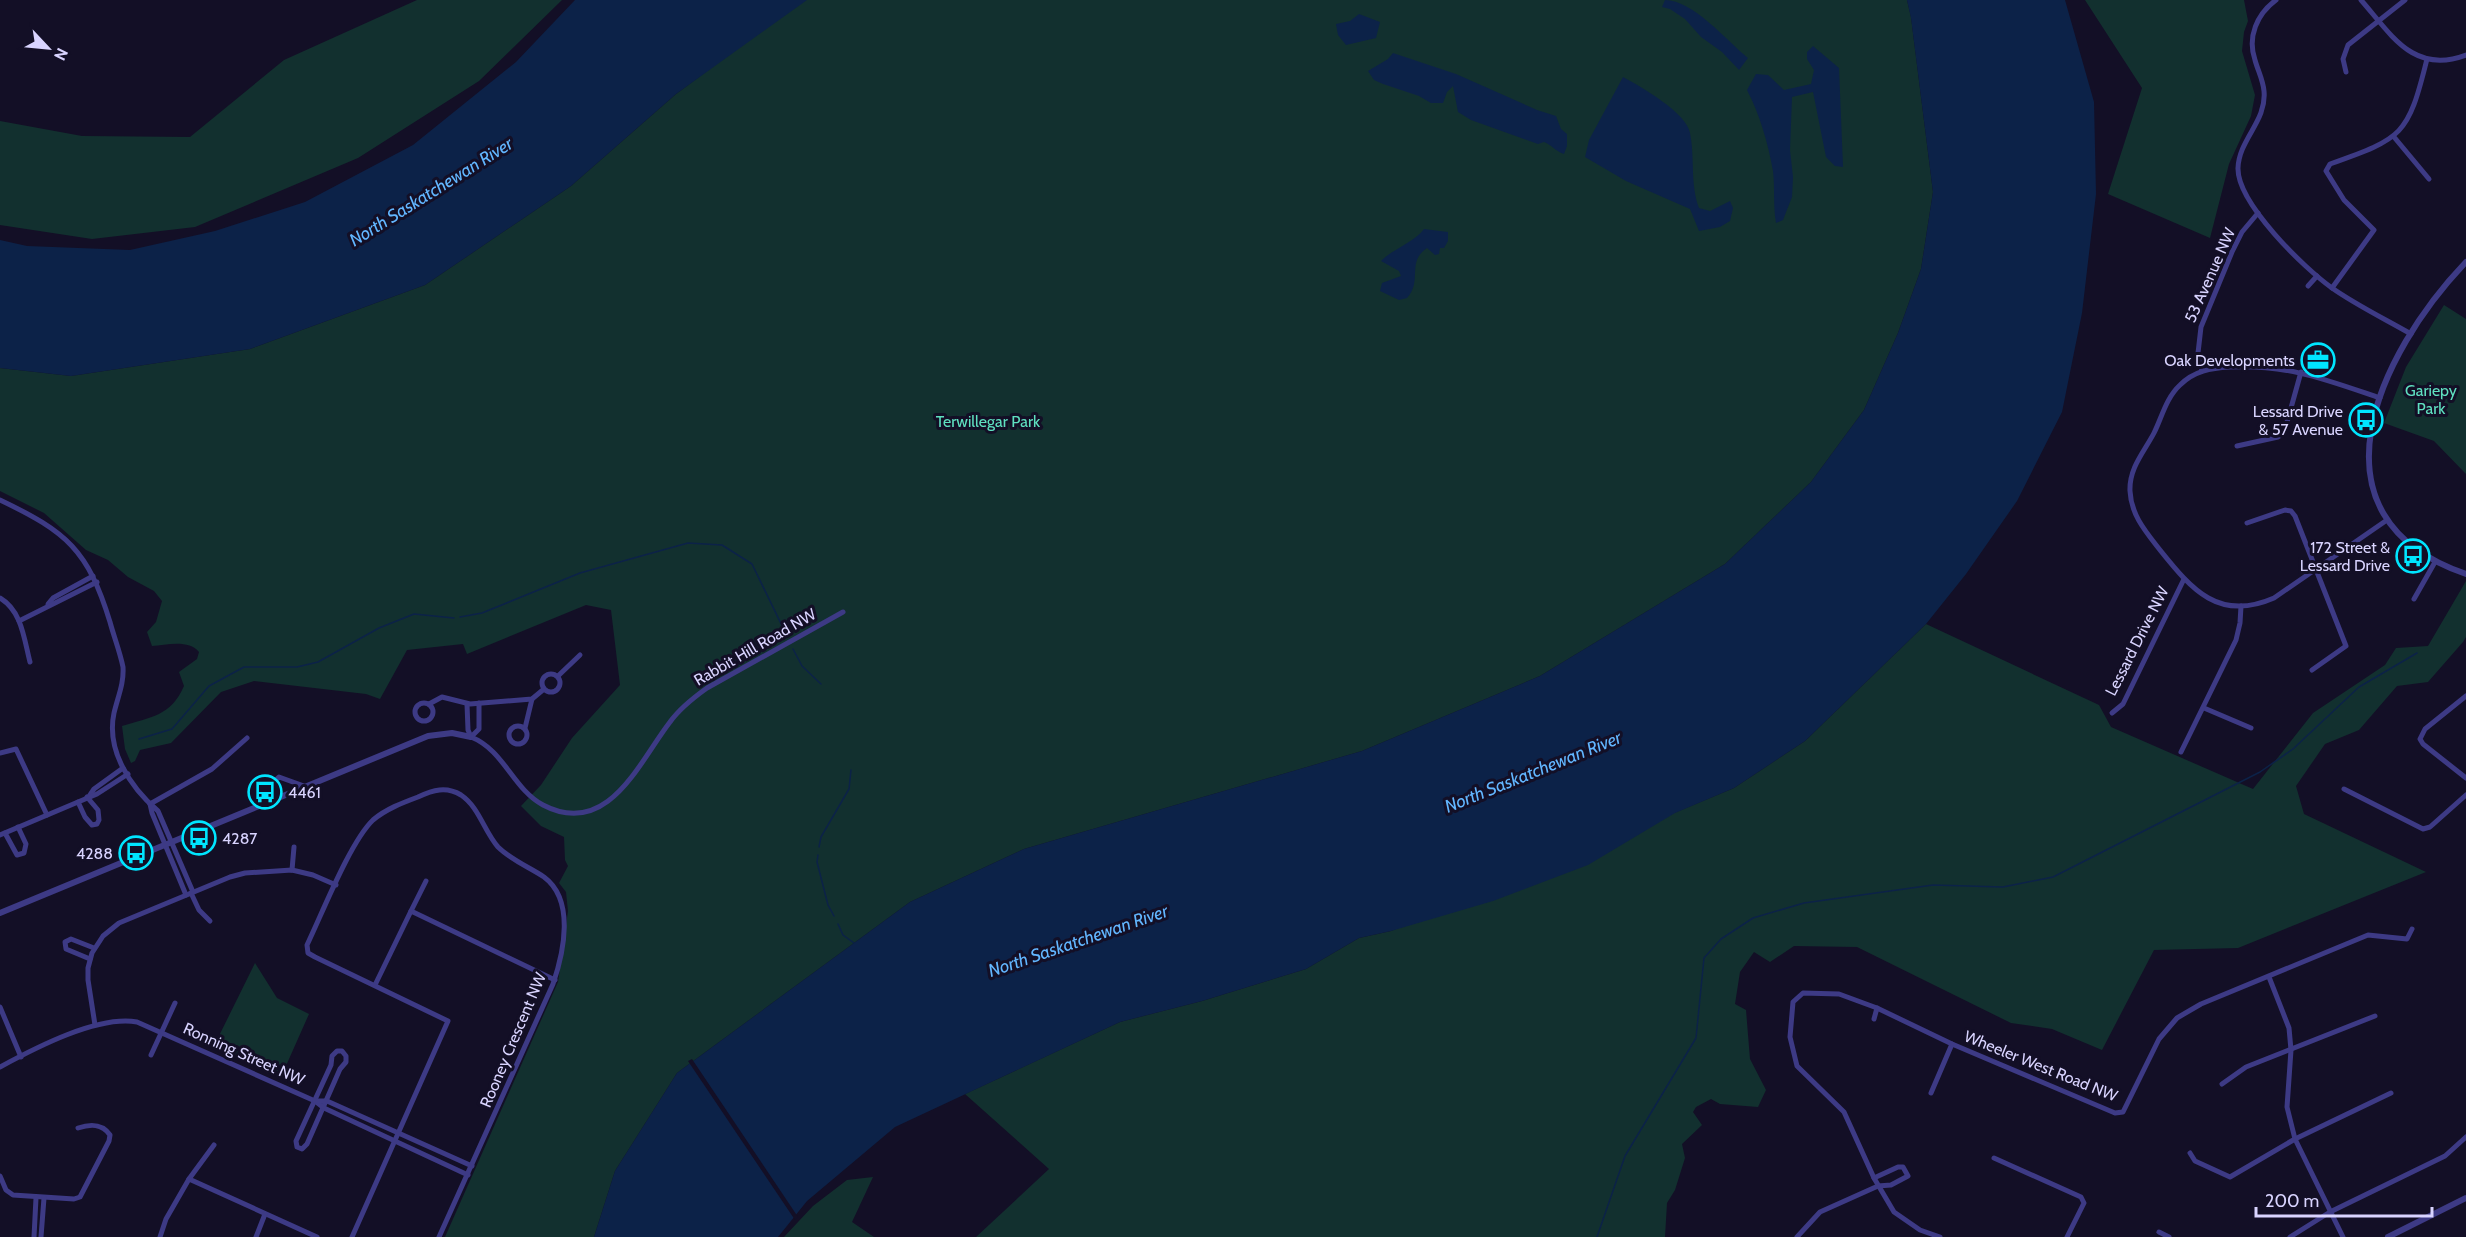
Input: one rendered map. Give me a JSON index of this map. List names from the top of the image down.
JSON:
{
  "streets": {
    "street": [
      "53 Avenue NW",
      "Lessard Drive NW",
      "Rabbit Hill Road NW",
      "Rooney Crescent NW",
      "Ronning Street NW",
      "Wheeler West Road NW"
    ]
  },
  "crossings": [
    ["53 Avenue NW", "Lessard Drive NW"],
    ["Rooney Crescent NW", "Ronning Street NW"]
  ],
  "water": ["North Saskatchewan River"],
  "parks": ["Gariepy Park", "Terwillegar Park"],
  "places": {
    "office": ["Oak Developments"],
    "bus stop": [
      "Lessard Drive & 57 Avenue",
      "172 Street & Lessard Drive",
      "4461",
      "4287",
      "4288"
    ]
  },
  "scale_bar": "200 m",
  "north": "bottom right"
}
